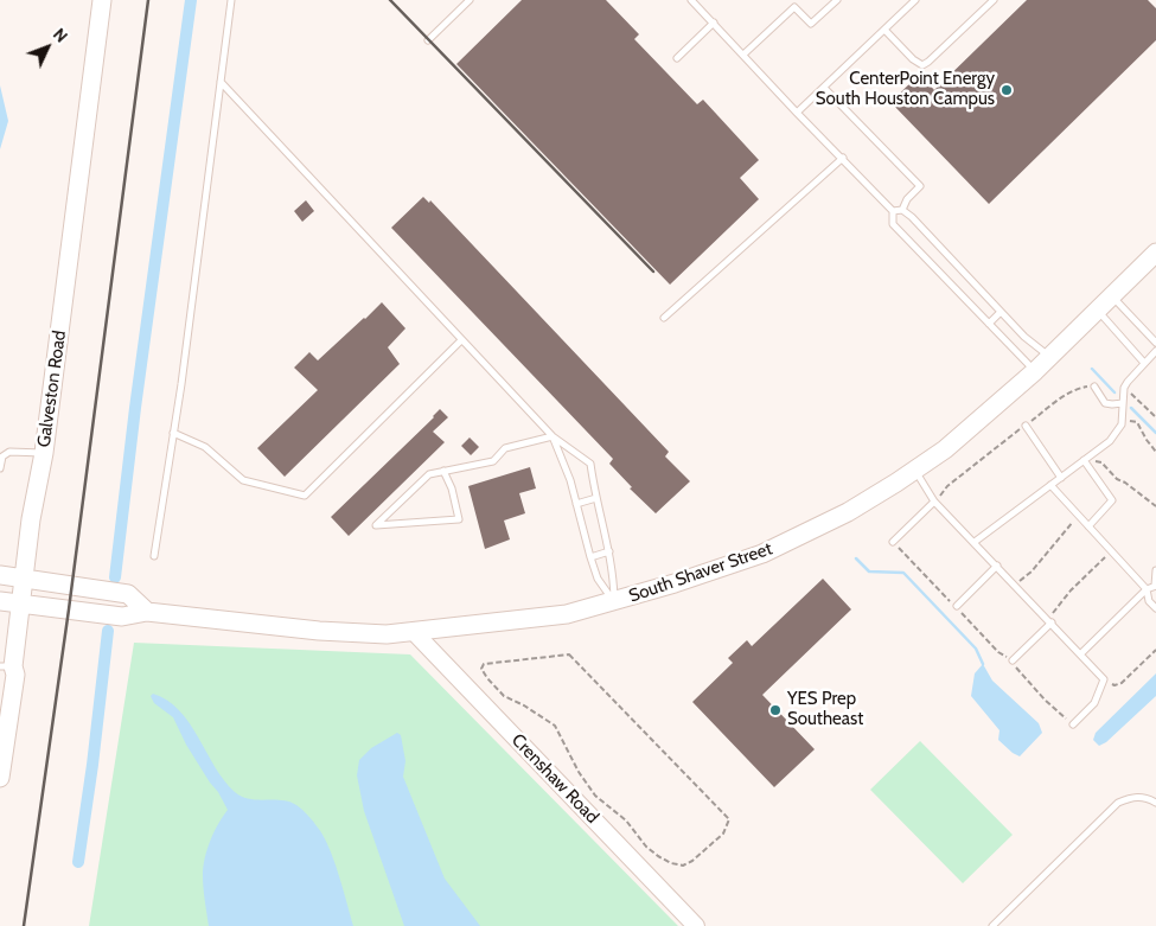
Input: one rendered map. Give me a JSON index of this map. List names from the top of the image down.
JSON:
{
  "streets": {
    "main road": ["Galveston Road", "South Shaver Street", "Crenshaw Road"]
  },
  "crossings": [
    ["Galveston Road", "South Shaver Street"],
    ["South Shaver Street", "Crenshaw Road"]
  ],
  "places": ["CenterPoint Energy South Houston Campus", "YES Prep Southeast"],
  "north": "top right"
}
